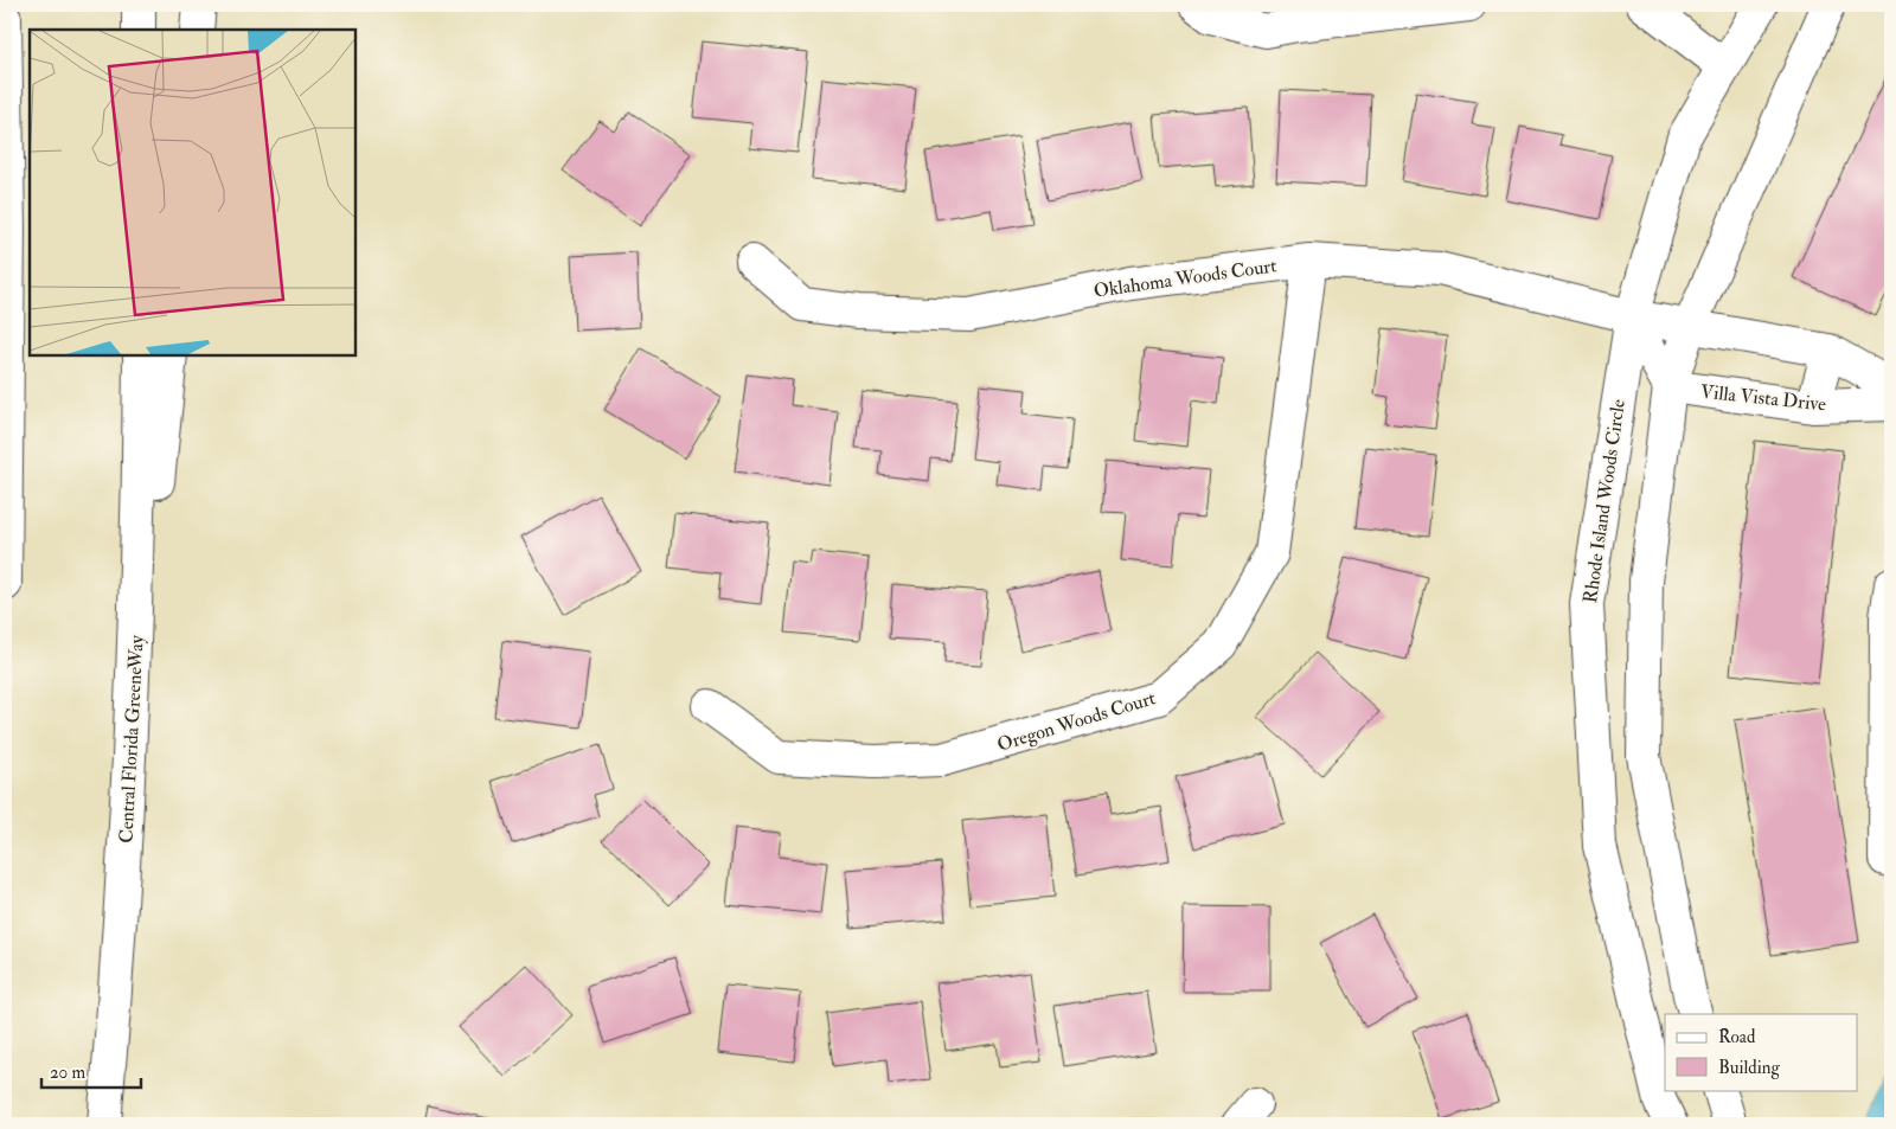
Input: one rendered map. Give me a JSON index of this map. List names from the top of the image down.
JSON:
{
  "streets": {
    "main road": [
      "Oklahoma Woods Court",
      "Villa Vista Drive",
      "Rhode Island Woods Circle",
      "Oregon Woods Court",
      "Central Florida GreeneWay"
    ]
  },
  "crossings": [
    ["Oklahoma Woods Court", "Rhode Island Woods Circle"],
    ["Oklahoma Woods Court", "Oregon Woods Court"]
  ],
  "legend": ["Road", "Building"],
  "scale_bar": "20 m"
}
